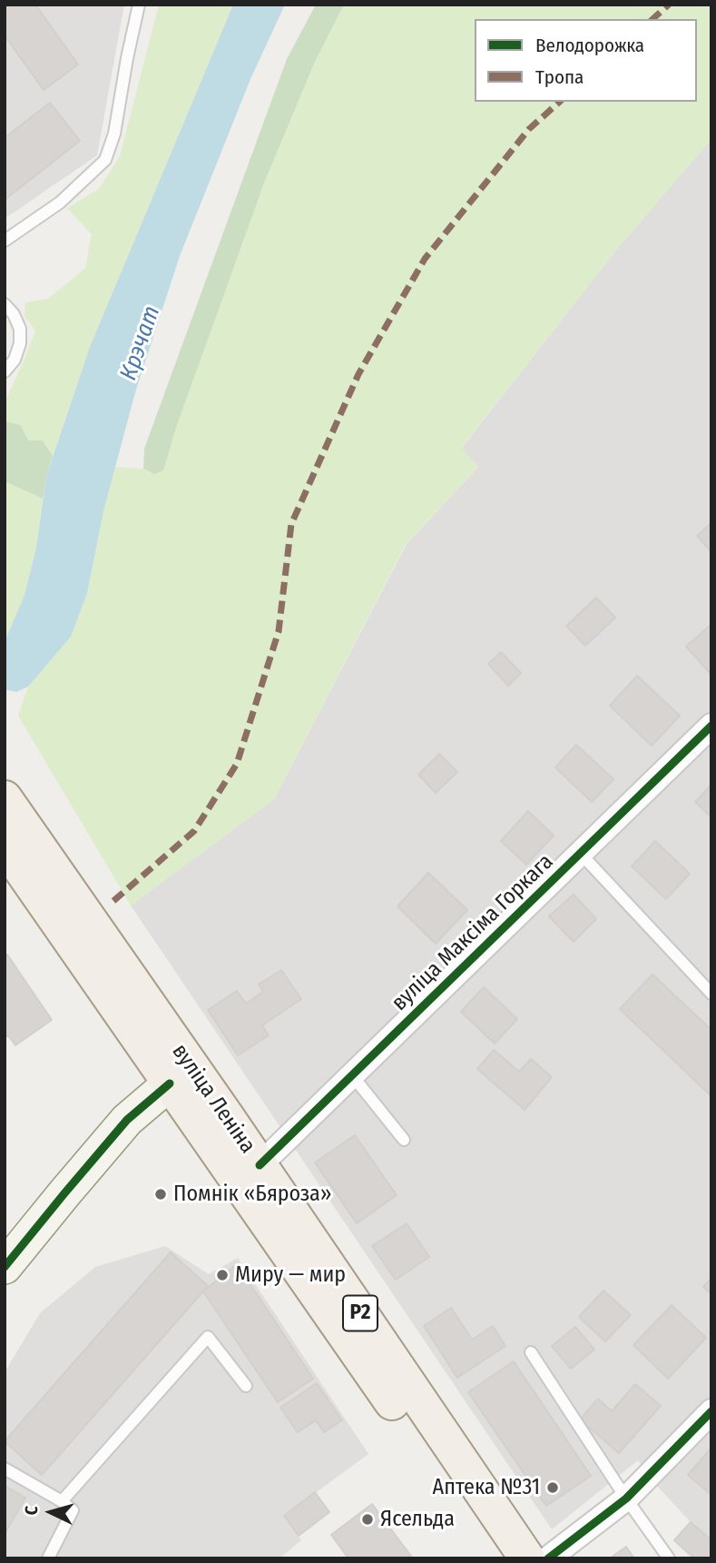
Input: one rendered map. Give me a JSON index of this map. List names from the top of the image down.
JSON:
{
  "streets": {
    "main road": ["вуліца Леніна", "Р2"],
    "street": ["вуліца Максіма Горкага"]
  },
  "crossings": [
    ["вуліца Максіма Горкага", "вуліца Леніна"]
  ],
  "water": ["Крэчат"],
  "places": [
    "Помнік «Бяроза»",
    "Миру — мир",
    "Аптека №31",
    "Ясельда"
  ],
  "legend": ["Велодорожка", "Тропа"],
  "north": "left"
}
